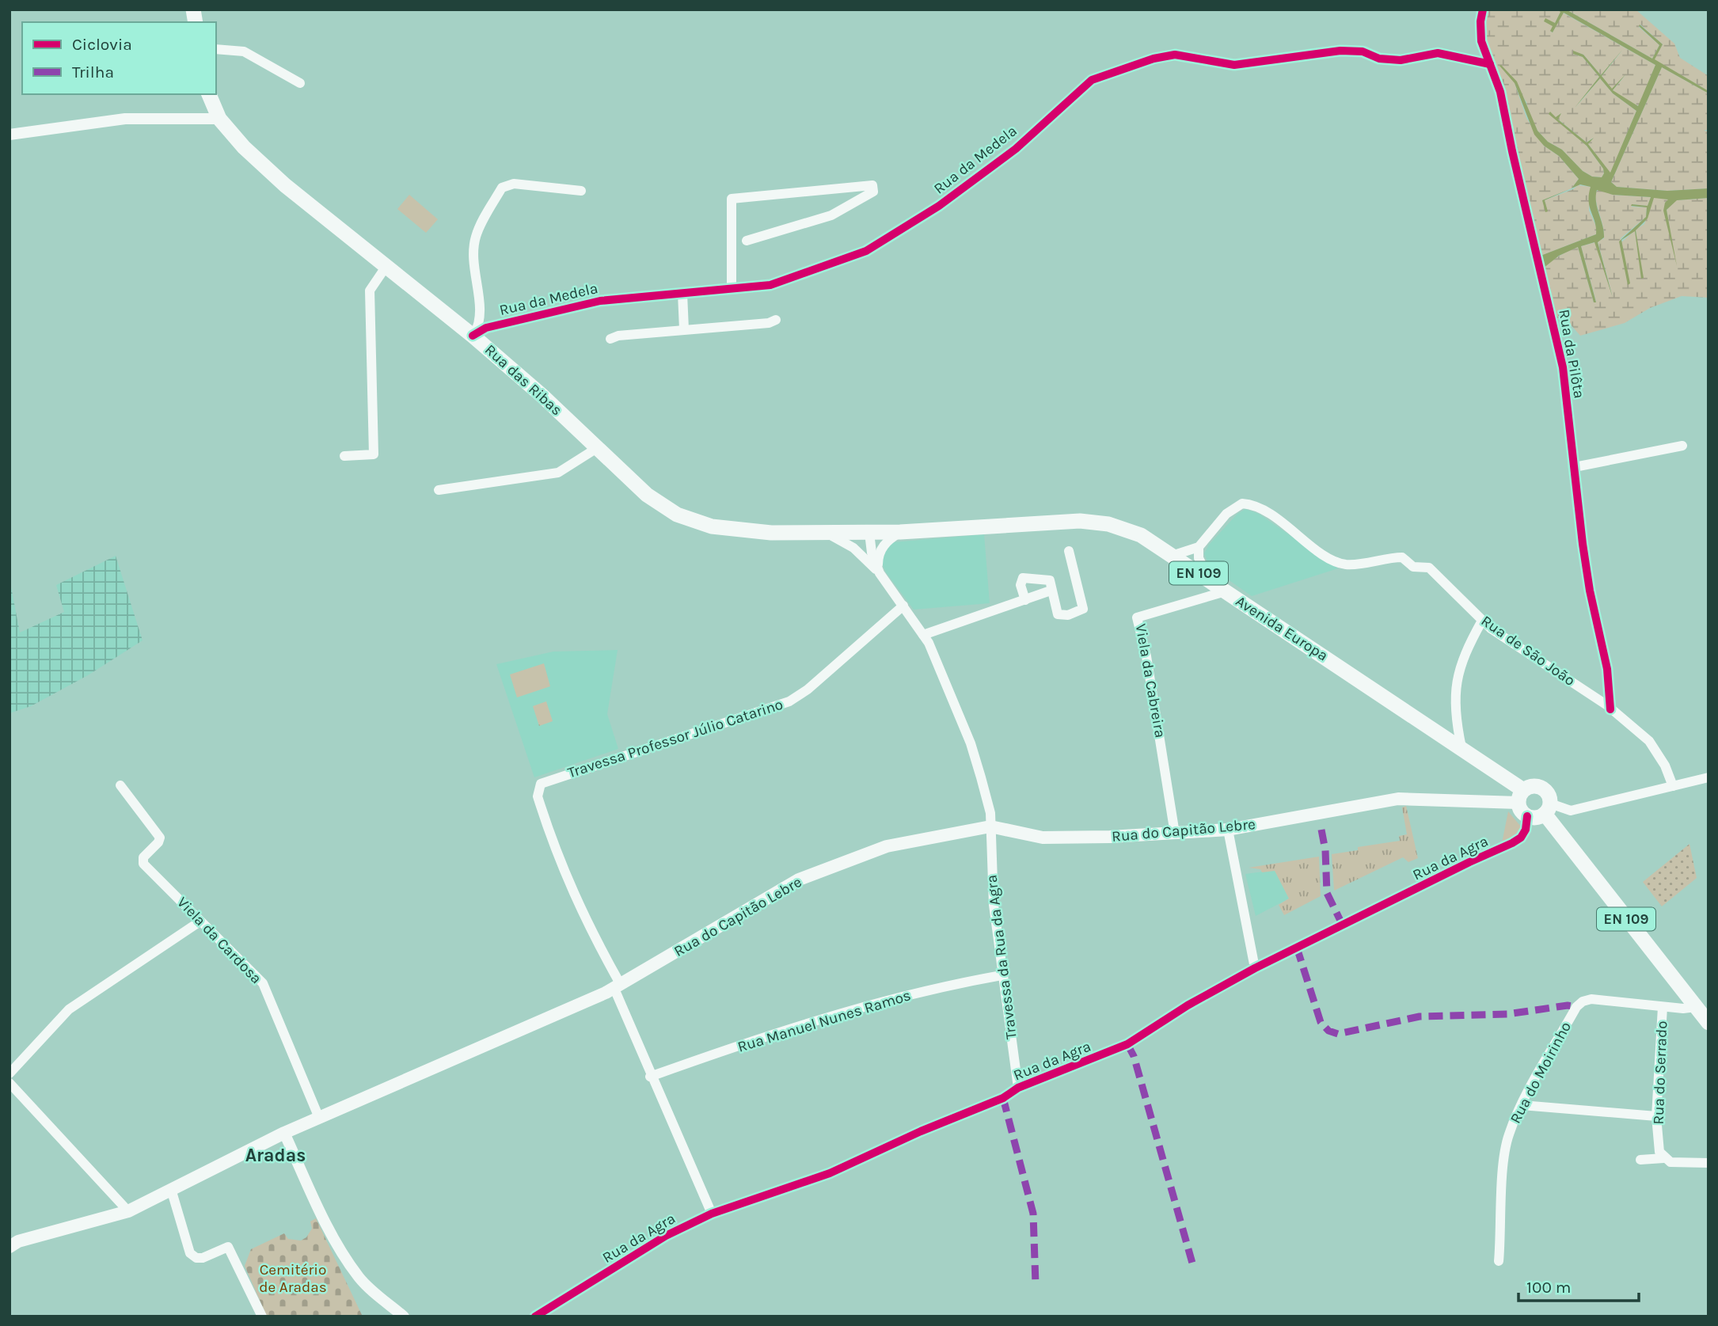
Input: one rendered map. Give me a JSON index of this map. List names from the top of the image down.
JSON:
{
  "streets": {
    "main road": [
      "Rua das Ribas",
      "EN 109",
      "Avenida Europa",
      "Rua do Capitão Lebre"
    ],
    "street": [
      "Rua da Medela",
      "Rua da Pilôta",
      "Rua de São João",
      "Viela da Cabreira",
      "Travessa Professor Júlio Catarino",
      "Rua da Agra",
      "Viela da Cardosa",
      "Travessa da Rua da Agra",
      "Rua Manuel Nunes Ramos",
      "Rua do Moirinho",
      "Rua do Serrado"
    ]
  },
  "crossings": [
    ["Rua da Medela", "Rua da Pilôta"],
    ["Rua da Medela", "Rua das Ribas"],
    ["Rua da Pilôta", "Rua de São João"],
    ["Rua das Ribas", "EN 109"],
    ["Rua das Ribas", "Avenida Europa"],
    ["Avenida Europa", "Viela da Cabreira"],
    ["Avenida Europa", "Rua do Capitão Lebre"],
    ["Avenida Europa", "Rua da Agra"],
    ["Avenida Europa", "Rua do Moirinho"],
    ["Viela da Cabreira", "Rua do Capitão Lebre"],
    ["Travessa Professor Júlio Catarino", "Rua do Capitão Lebre"],
    ["Travessa Professor Júlio Catarino", "Travessa da Rua da Agra"],
    ["Rua do Capitão Lebre", "Rua da Agra"],
    ["Rua do Capitão Lebre", "Viela da Cardosa"],
    ["Rua do Capitão Lebre", "Travessa da Rua da Agra"],
    ["Rua da Agra", "Travessa da Rua da Agra"],
    ["Travessa da Rua da Agra", "Rua Manuel Nunes Ramos"],
    ["Rua do Moirinho", "Rua do Serrado"]
  ],
  "districts": ["Aradas"],
  "parks": ["Cemitério de Aradas"],
  "legend": ["Ciclovia", "Trilha"],
  "scale_bar": "100 m"
}
